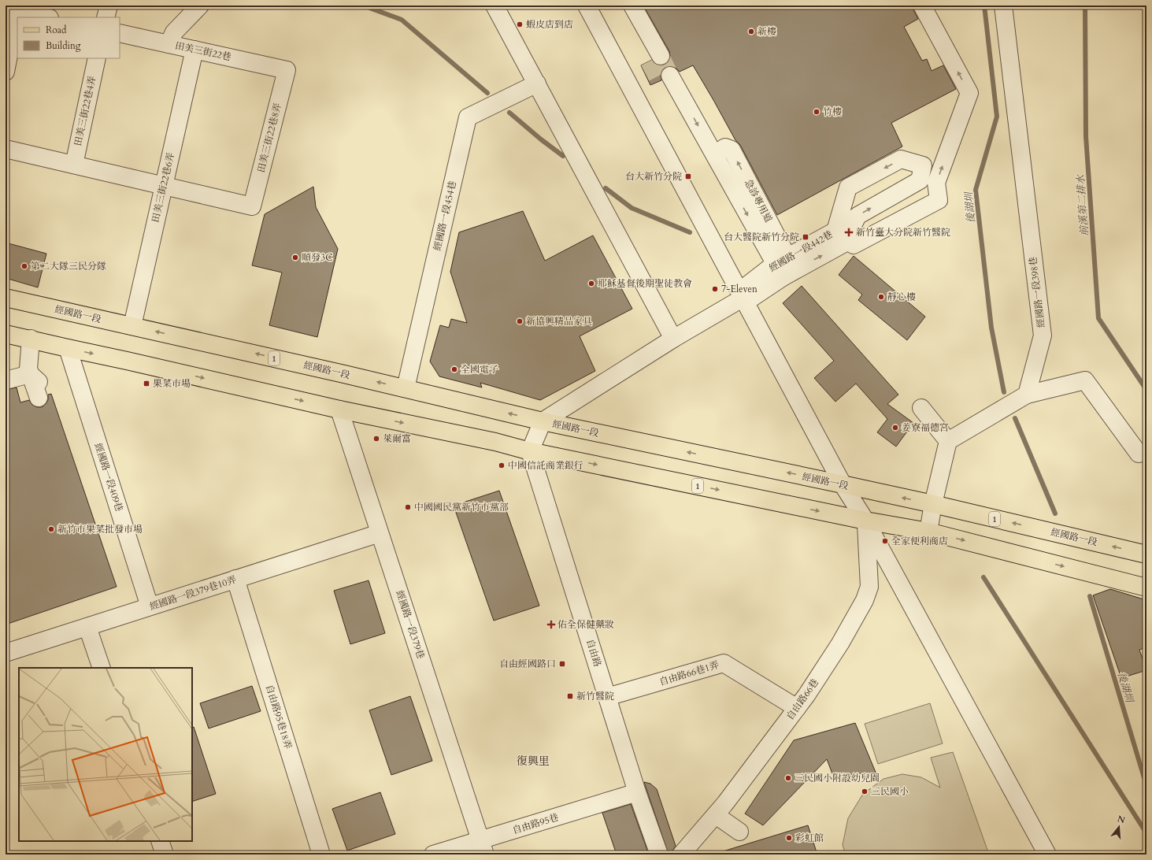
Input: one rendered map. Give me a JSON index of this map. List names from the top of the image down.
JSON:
{
  "streets": {
    "main road": ["經國路一段", "1"],
    "street": [
      "田美三街22巷",
      "田美三街22巷4弄",
      "田美三街22巷8弄",
      "田美三街22巷6弄",
      "經國路一段454巷",
      "經國路一段442巷",
      "經國路一段398巷",
      "經國路一段409巷",
      "經國路一段379巷10弄",
      "經國路一段379巷",
      "自由路",
      "自由路66巷1弄",
      "自由路66巷",
      "自由路95巷18弄",
      "自由路95巷"
    ]
  },
  "crossings": [
    ["田美三街22巷", "田美三街22巷8弄"],
    ["田美三街22巷", "田美三街22巷6弄"],
    ["田美三街22巷8弄", "田美三街22巷6弄"],
    ["田美三街22巷6弄", "經國路一段"],
    ["經國路一段454巷", "經國路一段"],
    ["經國路一段442巷", "經國路一段"],
    ["1", "經國路一段409巷"],
    ["1", "經國路一段379巷"],
    ["1", "自由路"],
    ["1", "自由路66巷"],
    ["經國路一段409巷", "經國路一段379巷10弄"],
    ["經國路一段379巷10弄", "經國路一段379巷"],
    ["經國路一段379巷10弄", "自由路95巷18弄"],
    ["經國路一段379巷", "自由路95巷"],
    ["自由路", "自由路66巷1弄"],
    ["自由路", "自由路95巷"],
    ["自由路66巷1弄", "自由路66巷"]
  ],
  "districts": ["復興里"],
  "water": ["前溪第二排水", "後湖圳"],
  "places": {
    "other": [
      "蝦皮店到店",
      "新樓",
      "竹樓",
      "順發3C",
      "第二大隊三民分隊",
      "耶穌基督後期聖徒教會",
      "7-Eleven",
      "靜心樓",
      "新協興精品家具",
      "全國電子",
      "姜寮福德宮",
      "萊爾富",
      "中國信託商業銀行",
      "中國國民黨新竹市黨部",
      "新竹市果菜批發市場",
      "全家便利商店",
      "三民國小附設幼兒園",
      "三民國小",
      "彩虹館"
    ],
    "transit": [
      "台大新竹分院",
      "台大醫院新竹分院",
      "果菜市場",
      "自由經國路口",
      "新竹醫院"
    ],
    "health": ["新竹臺大分院新竹醫院", "佑全保健藥妝"]
  },
  "legend": ["Road", "Building"],
  "north": "top"
}
